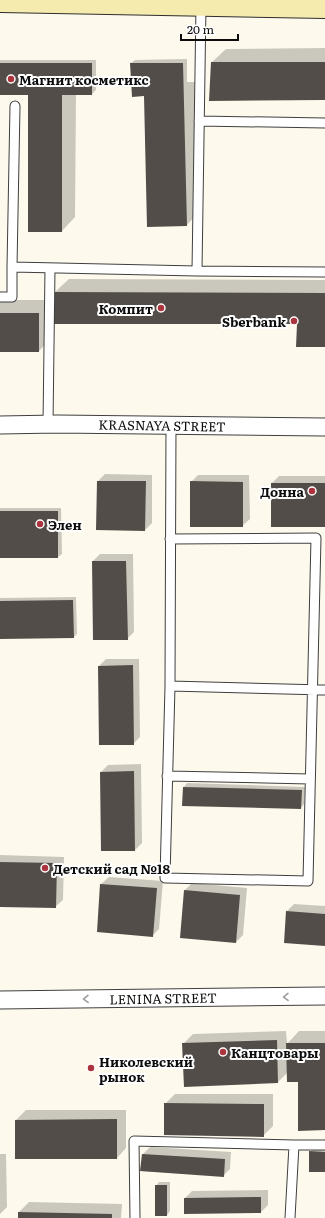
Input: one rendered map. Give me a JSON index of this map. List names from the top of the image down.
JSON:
{
  "streets": {
    "street": ["KRASNAYA STREET", "LENINA STREET"]
  },
  "one_way": ["LENINA STREET"],
  "places": [
    "Магнит косметикс",
    "Компит",
    "Sberbank",
    "Донна",
    "Элен",
    "Детский сад №18",
    "Канцтовары",
    "Николевский рынок"
  ],
  "scale_bar": "20 m"
}
